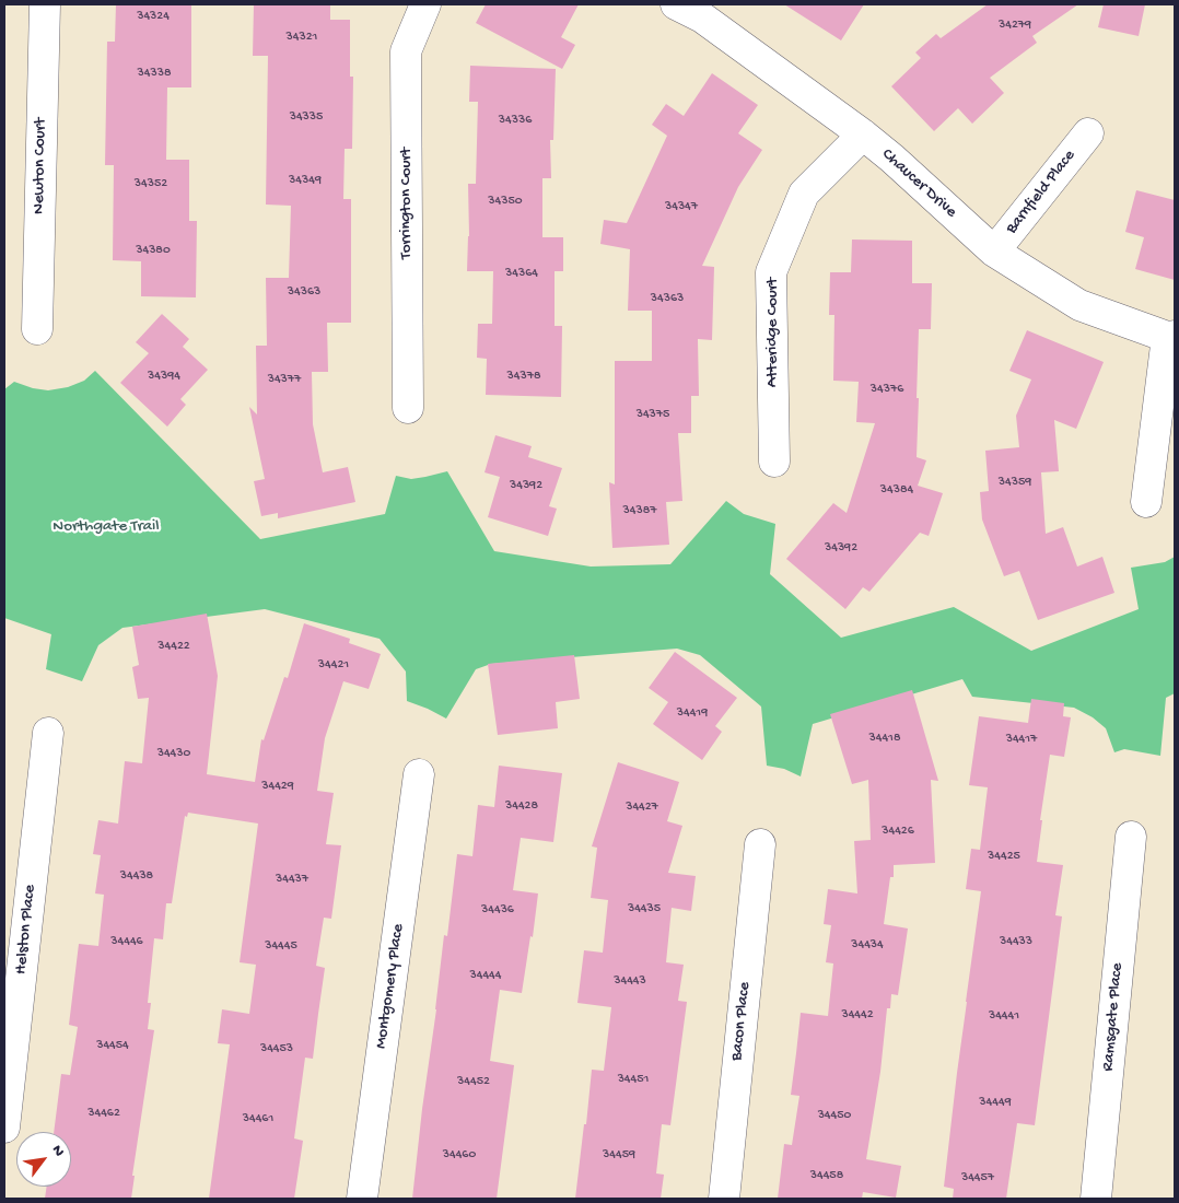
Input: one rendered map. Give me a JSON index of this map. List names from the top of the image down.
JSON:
{
  "streets": {
    "street": [
      "Newton Court",
      "Chaucer Drive",
      "Barnfield Place",
      "Torrington Court",
      "Atteridge Court",
      "Helston Place",
      "Montgomery Place",
      "Ramsgate Place",
      "Bacon Place"
    ]
  },
  "crossings": [
    ["Chaucer Drive", "Barnfield Place"],
    ["Chaucer Drive", "Atteridge Court"]
  ],
  "parks": ["Northgate Trail"],
  "house_numbers": [
    "34324",
    "34279",
    "34321",
    "34338",
    "34335",
    "34336",
    "34349",
    "34352",
    "34350",
    "34347",
    "34380",
    "34364",
    "34363",
    "34363",
    "34394",
    "34378",
    "34377",
    "34376",
    "34375",
    "34359",
    "34392",
    "34384",
    "34387",
    "34392",
    "34422",
    "34421",
    "34419",
    "34418",
    "34417",
    "34430",
    "34429",
    "34428",
    "34427",
    "34426",
    "34425",
    "34438",
    "34437",
    "34435",
    "34436",
    "34446",
    "34433",
    "34434",
    "34445",
    "34444",
    "34443",
    "34442",
    "34441",
    "34454",
    "34453",
    "34451",
    "34452",
    "34449",
    "34462",
    "34450",
    "34461",
    "34460",
    "34459",
    "34458",
    "34457"
  ],
  "north": "top right"
}
